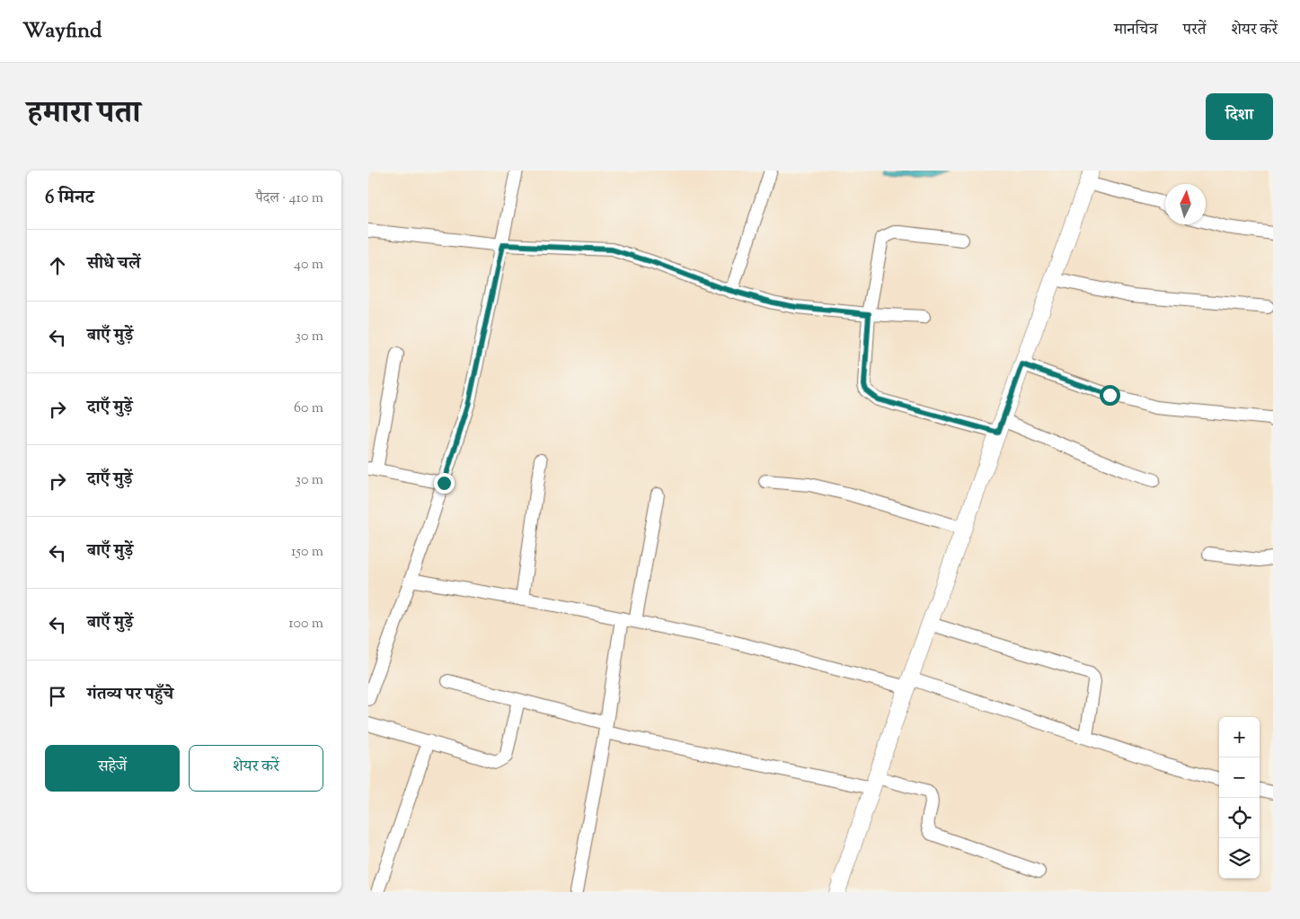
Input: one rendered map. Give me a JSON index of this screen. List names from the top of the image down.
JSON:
{
  "north": "top",
  "page": {
    "header": "Wayfind",
    "nav": ["मानचित्र", "परतें", "शेयर करें"],
    "title": "हमारा पता",
    "buttons": [
      "दिशा",
      ["सहेजें", "शेयर करें"]
    ],
    "heading": ["6 मिनट", "पैदल · 410 m"],
    "list": [
      ["सीधे चलें", "40 m"],
      ["बाएँ मुड़ें", "30 m"],
      ["दाएँ मुड़ें", "60 m"],
      ["दाएँ मुड़ें", "30 m"],
      ["बाएँ मुड़ें", "150 m"],
      ["बाएँ मुड़ें", "100 m"],
      "गंतव्य पर पहुँचे"
    ],
    "map_buttons": ["+", "−"]
  }
}
